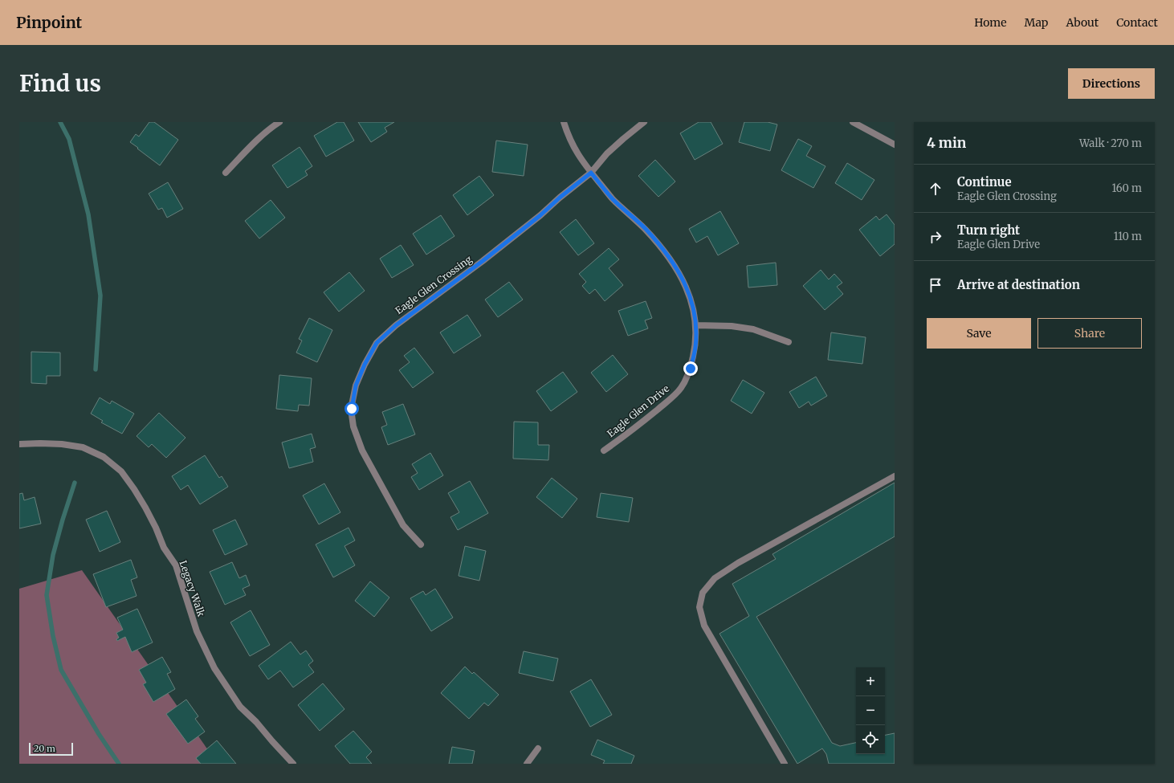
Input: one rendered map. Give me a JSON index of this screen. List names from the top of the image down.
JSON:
{
  "streets": {
    "street": ["Eagle Glen Crossing", "Eagle Glen Drive", "Legacy Walk"]
  },
  "crossings": [
    ["Eagle Glen Crossing", "Eagle Glen Drive"]
  ],
  "scale_bar": "20 m",
  "page": {
    "header": "Pinpoint",
    "nav": [
      "Home",
      "Map",
      "About",
      "Contact"
    ],
    "buttons": [
      "Directions",
      ["Save", "Share"]
    ],
    "title": "Find us",
    "heading": ["4 min", "Walk · 270 m"],
    "list": [
      ["Continue", "Eagle Glen Crossing", "160 m"],
      ["Turn right", "Eagle Glen Drive", "110 m"],
      "Arrive at destination"
    ],
    "map_buttons": ["+", "−"],
    "scale": "20 m"
  }
}
